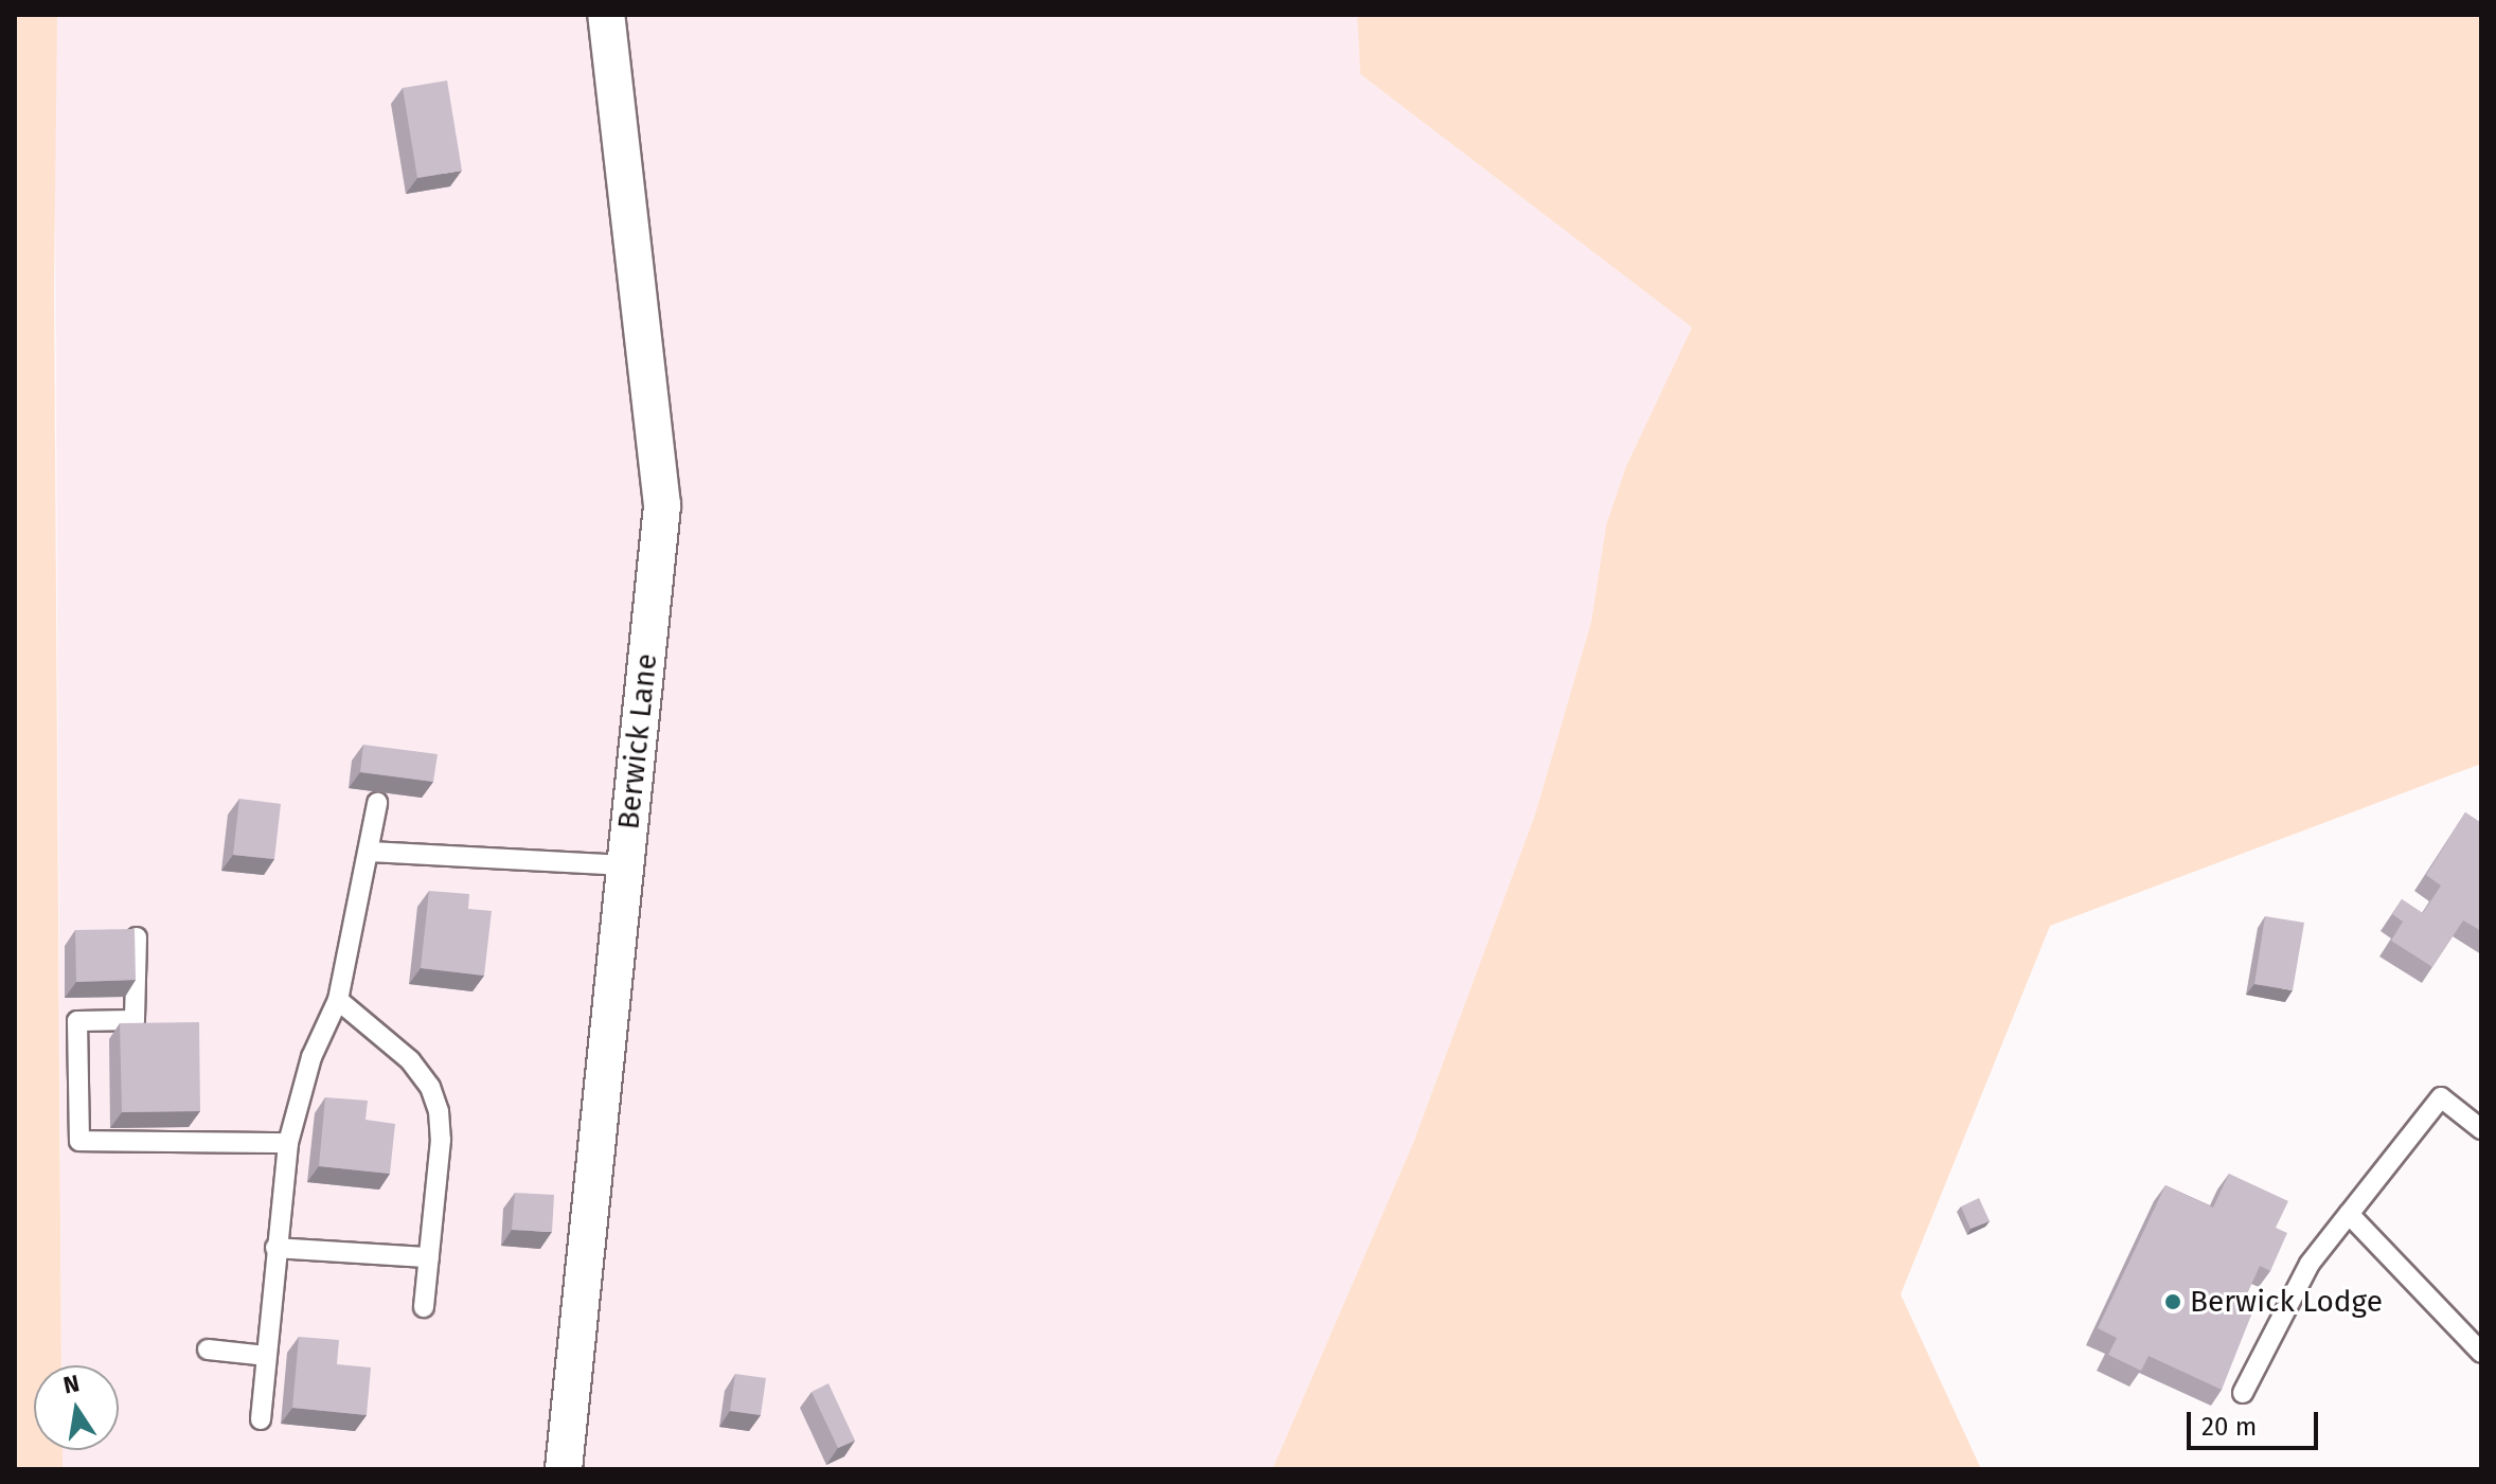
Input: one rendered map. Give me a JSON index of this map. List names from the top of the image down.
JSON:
{
  "streets": {
    "street": ["Berwick Lane"]
  },
  "places": ["Berwick Lodge"],
  "scale_bar": "20 m",
  "north": "top"
}
